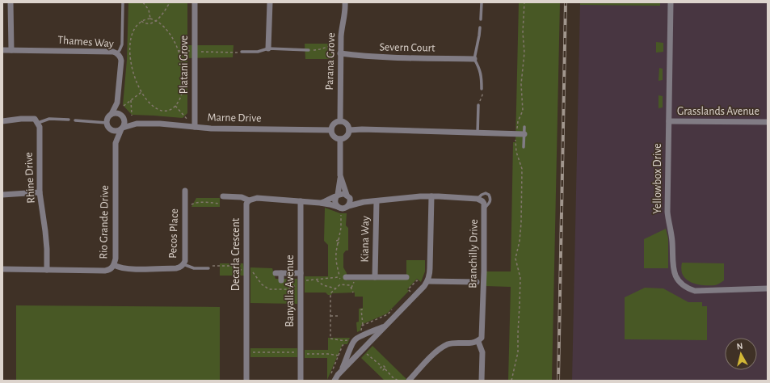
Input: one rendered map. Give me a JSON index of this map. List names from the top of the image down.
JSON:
{
  "streets": {
    "street": [
      "Thames Way",
      "Severn Court",
      "Parana Grove",
      "Platani Grove",
      "Grasslands Avenue",
      "Marne Drive",
      "Rhine Drive",
      "Yellowbox Drive",
      "Rio Grande Drive",
      "Pecos Place",
      "Kiana Way",
      "Branchilly Drive",
      "Decarla Crescent",
      "Banyalla Avenue"
    ]
  },
  "crossings": [
    ["Thames Way", "Marne Drive"],
    ["Thames Way", "Rio Grande Drive"],
    ["Severn Court", "Parana Grove"],
    ["Parana Grove", "Marne Drive"],
    ["Platani Grove", "Marne Drive"],
    ["Grasslands Avenue", "Yellowbox Drive"],
    ["Marne Drive", "Rio Grande Drive"],
    ["Rhine Drive", "Rio Grande Drive"],
    ["Rio Grande Drive", "Pecos Place"]
  ],
  "north": "top"
}
